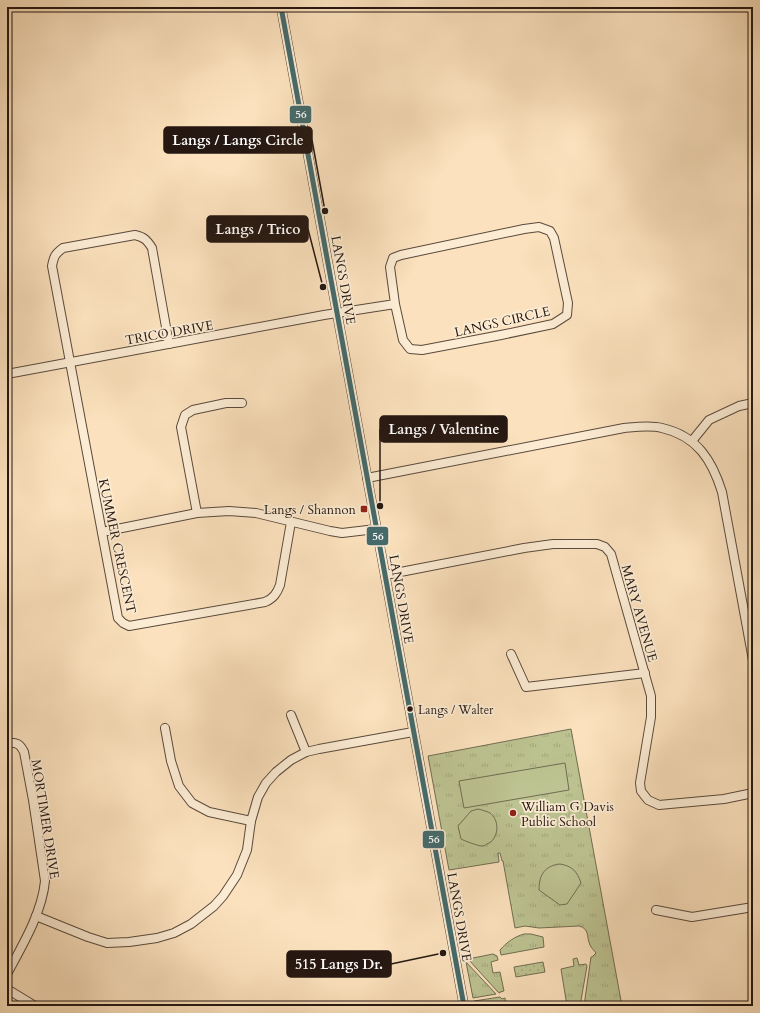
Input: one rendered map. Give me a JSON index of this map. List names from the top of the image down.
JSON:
{
  "streets": {
    "street": [
      "LANGS DRIVE",
      "LANGS CIRCLE",
      "TRICO DRIVE",
      "KUMMER CRESCENT",
      "MARY AVENUE",
      "MORTIMER DRIVE"
    ]
  },
  "crossings": [
    ["LANGS DRIVE", "TRICO DRIVE"],
    ["LANGS DRIVE", "MARY AVENUE"],
    ["TRICO DRIVE", "KUMMER CRESCENT"]
  ],
  "places": {
    "other": [
      "Langs / Langs Circle",
      "Langs / Trico",
      "Langs / Valentine",
      "Langs / Walter",
      "William G Davis Public School",
      "515 Langs Dr."
    ],
    "transit": ["Langs / Shannon"]
  },
  "lines": ["transit line 56"]
}
